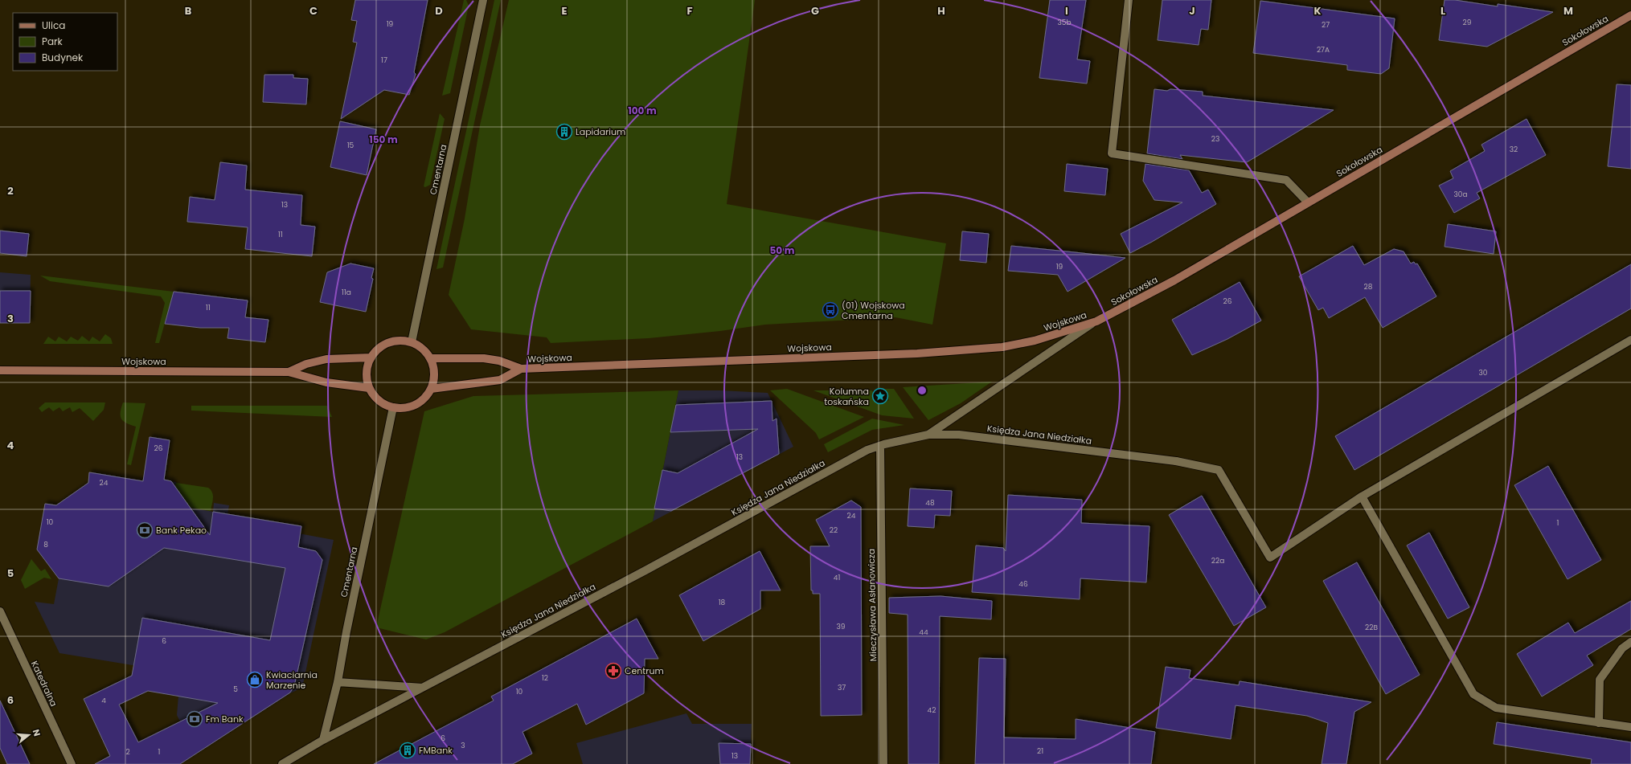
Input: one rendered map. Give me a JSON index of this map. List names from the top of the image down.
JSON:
{
  "streets": {
    "street": [
      "Sokołowska",
      "Cmentarna",
      "Wojskowa",
      "Księdza Jana Niedziałka",
      "Mieczysława Asłanowicza",
      "Katedralna"
    ]
  },
  "crossings": [
    ["Sokołowska", "Wojskowa"],
    ["Cmentarna", "Wojskowa"],
    ["Cmentarna", "Księdza Jana Niedziałka"],
    ["Księdza Jana Niedziałka", "Mieczysława Asłanowicza"]
  ],
  "places": {
    "building": ["Lapidarium", "FMBank"],
    "bus stop": ["(01) Wojskowa Cmentarna"],
    "place": ["Kolumna toskańska"],
    "bank": ["Bank Pekao", "Fm Bank"],
    "pharmacy": ["Centrum"],
    "shop": ["Kwiaciarnia Marzenie"]
  },
  "house_numbers": [
    "35b",
    "29",
    "19",
    "27",
    "27A",
    "17",
    "23",
    "15",
    "32",
    "30a",
    "13",
    "11",
    "19",
    "28",
    "11a",
    "26",
    "11",
    "30",
    "26",
    "13",
    "24",
    "48",
    "24",
    "10",
    "1",
    "22",
    "8",
    "22a",
    "41",
    "46",
    "18",
    "39",
    "22B",
    "44",
    "6",
    "12",
    "37",
    "5",
    "10",
    "4",
    "42",
    "6",
    "3",
    "21",
    "2",
    "1",
    "13"
  ],
  "legend": ["Ulica", "Park", "Budynek"],
  "north": "right",
  "grid": {
    "columns": [
      "B",
      "C",
      "D",
      "E",
      "F",
      "G",
      "H",
      "I",
      "J",
      "K",
      "L",
      "M"
    ],
    "rows": [
      "2",
      "3",
      "4",
      "5",
      "6"
    ]
  },
  "rings": ["100 m", "150 m", "50 m"]
}
